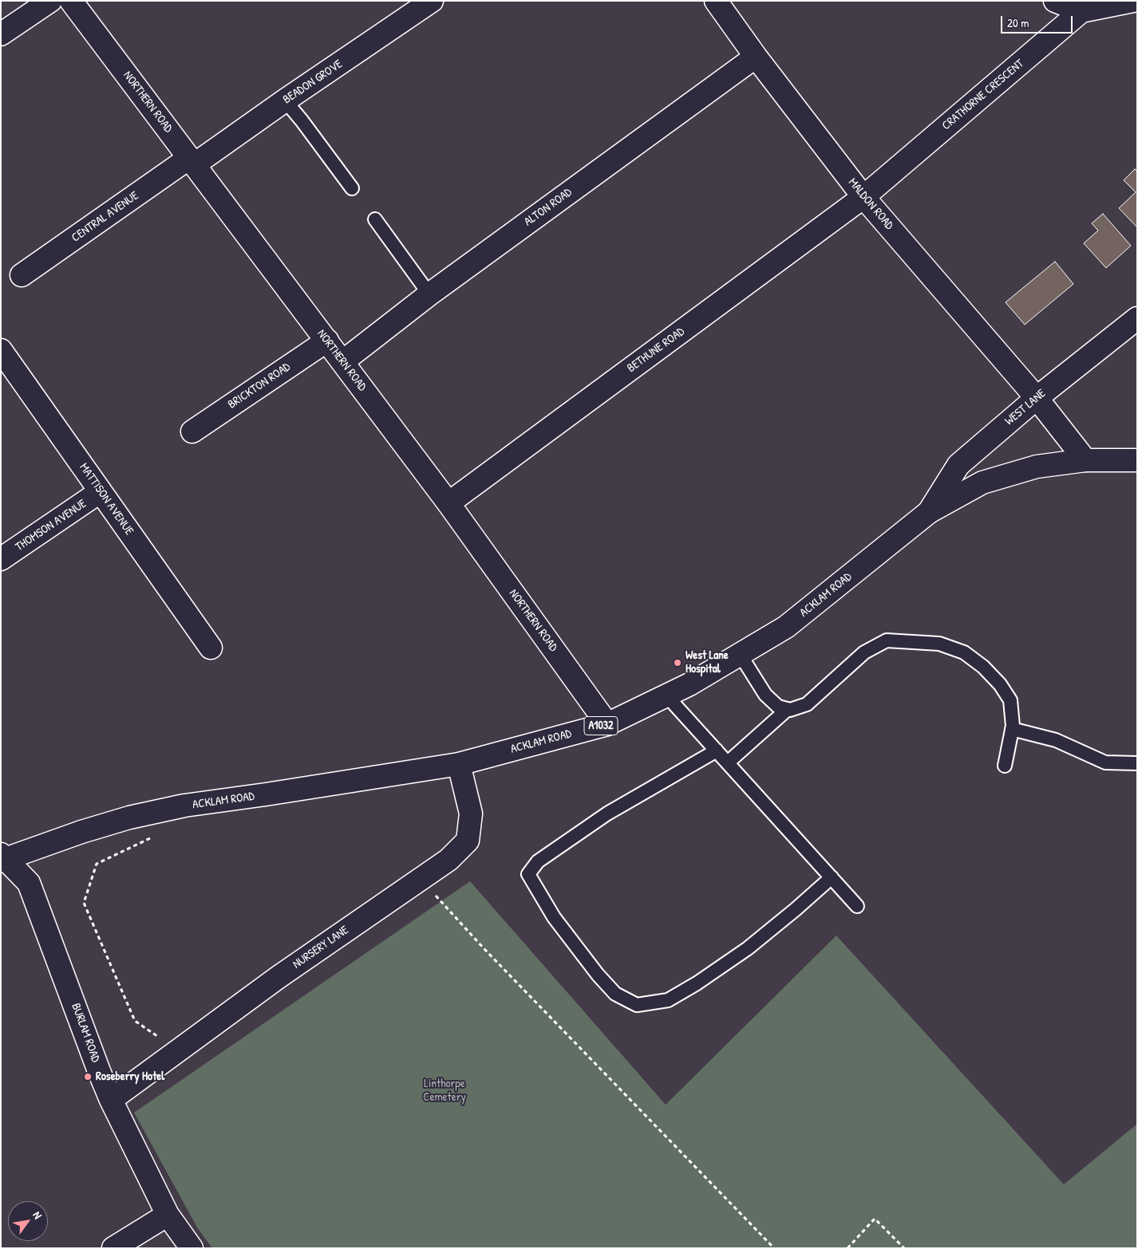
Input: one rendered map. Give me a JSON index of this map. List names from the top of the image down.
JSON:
{
  "streets": {
    "street": [
      "BEADON GROVE",
      "CRATHORNE CRESCENT",
      "NORTHERN ROAD",
      "MALDON ROAD",
      "ALTON ROAD",
      "CENTRAL AVENUE",
      "BETHUNE ROAD",
      "BRICKTON ROAD",
      "WEST LANE",
      "MATTISON AVENUE",
      "THOMSON AVENUE",
      "ACKLAM ROAD",
      "A1032",
      "NURSERY LANE",
      "BURLAM ROAD"
    ]
  },
  "crossings": [
    ["BEADON GROVE", "NORTHERN ROAD"],
    ["BEADON GROVE", "CENTRAL AVENUE"],
    ["CRATHORNE CRESCENT", "MALDON ROAD"],
    ["CRATHORNE CRESCENT", "BETHUNE ROAD"],
    ["NORTHERN ROAD", "ALTON ROAD"],
    ["NORTHERN ROAD", "CENTRAL AVENUE"],
    ["NORTHERN ROAD", "BETHUNE ROAD"],
    ["NORTHERN ROAD", "BRICKTON ROAD"],
    ["NORTHERN ROAD", "ACKLAM ROAD"],
    ["MALDON ROAD", "ALTON ROAD"],
    ["MALDON ROAD", "BETHUNE ROAD"],
    ["MALDON ROAD", "WEST LANE"],
    ["MALDON ROAD", "ACKLAM ROAD"],
    ["WEST LANE", "ACKLAM ROAD"],
    ["MATTISON AVENUE", "THOMSON AVENUE"],
    ["ACKLAM ROAD", "NURSERY LANE"],
    ["ACKLAM ROAD", "BURLAM ROAD"],
    ["NURSERY LANE", "BURLAM ROAD"]
  ],
  "parks": ["Linthorpe Cemetery"],
  "places": ["West Lane Hospital", "Roseberry Hotel"],
  "scale_bar": "20 m",
  "north": "top right"
}
